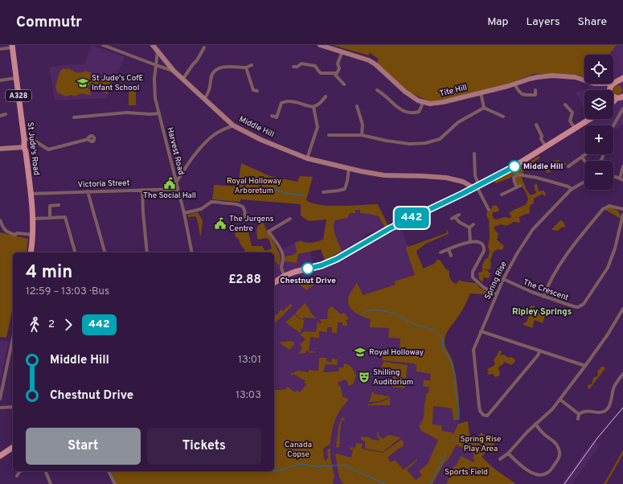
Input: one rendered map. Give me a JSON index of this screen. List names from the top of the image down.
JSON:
{
  "streets": {
    "main road": ["A328", "St Jude's Road"],
    "street": [
      "Tite Hill",
      "Middle Hill",
      "Harvest Road",
      "Victoria Street",
      "Spring Rise",
      "The Crescent"
    ]
  },
  "crossings": [
    ["Middle Hill", "Harvest Road"],
    ["St Jude's Road", "Victoria Street"],
    ["Harvest Road", "Victoria Street"],
    ["Spring Rise", "The Crescent"]
  ],
  "districts": ["Ripley Springs"],
  "parks": [
    "Royal Holloway Arboretum",
    "Spring Rise Play Area",
    "Canada Copse",
    "Sports Field"
  ],
  "places": {
    "school or university": ["St Jude's CofE Infant School", "Royal Holloway"],
    "other": ["Middle Hill", "Chestnut Drive"],
    "public building": ["The Social Hall", "The Jurgens Centre"],
    "theatre": ["Shilling Auditorium"]
  },
  "lines": ["bus line 442"],
  "page": {
    "header": "Commutr",
    "nav": ["Map", "Layers", "Share"],
    "on_map": "442",
    "map_buttons": ["+", "−"],
    "heading": ["4 min", "12:59 – 13:03 · Bus", "£2.88"],
    "legs": ["2", "442"],
    "list": [
      {
        "name": "Middle Hill",
        "value": "13:01"
      },
      {
        "name": "Chestnut Drive",
        "value": "13:03"
      }
    ],
    "buttons": ["Start", "Tickets"]
  }
}
